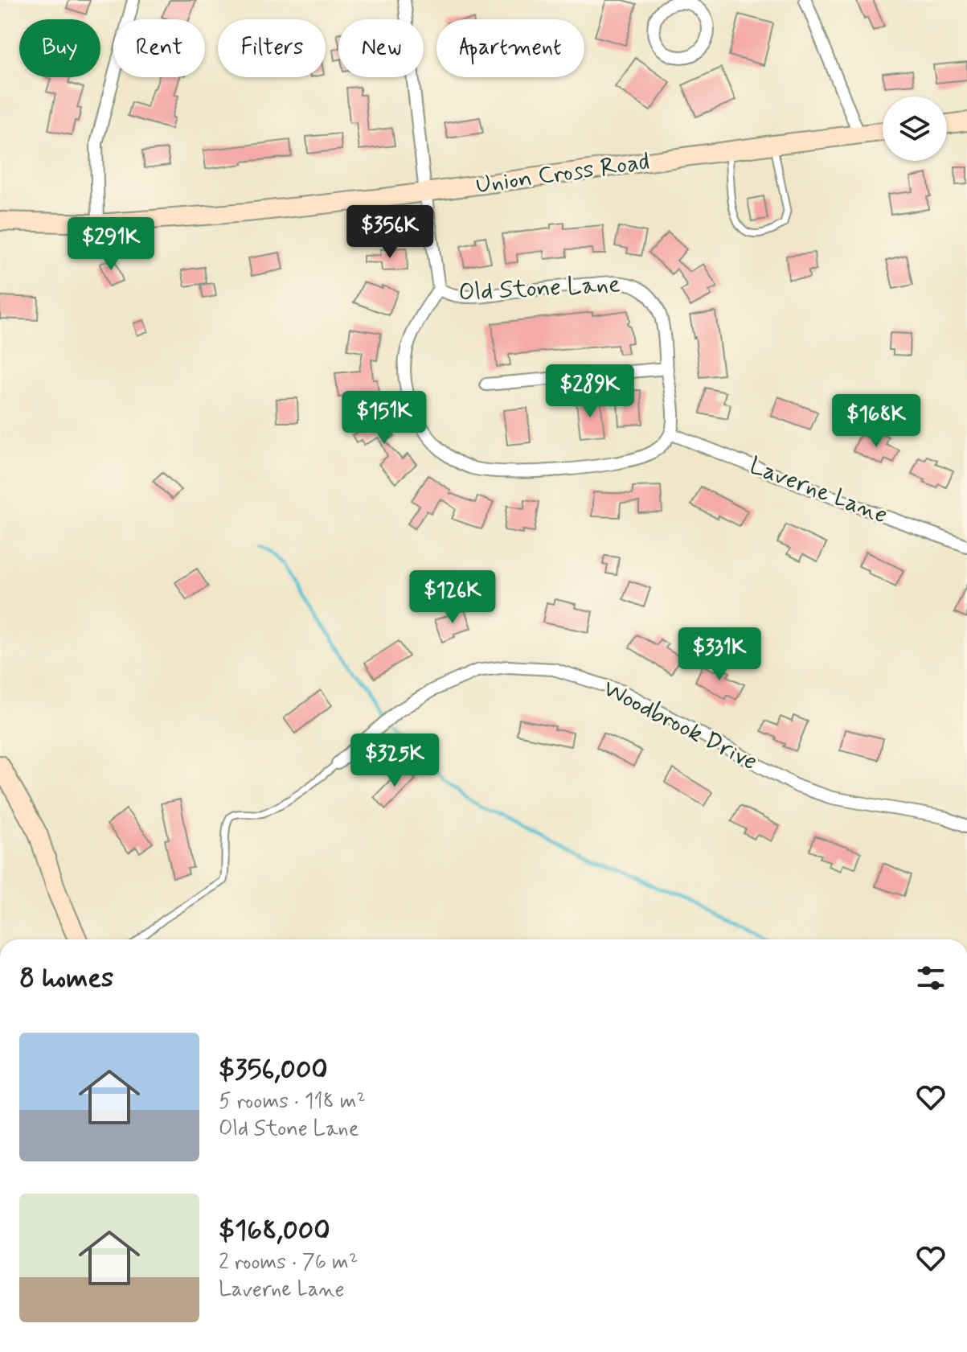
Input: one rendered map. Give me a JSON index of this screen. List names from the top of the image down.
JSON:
{
  "streets": {
    "main road": ["Union Cross Road"],
    "street": ["Old Stone Lane", "Laverne Lane", "Woodbrook Drive"]
  },
  "crossings": [
    ["Union Cross Road", "Old Stone Lane"],
    ["Old Stone Lane", "Laverne Lane"]
  ],
  "page": {
    "chip": [
      "Buy",
      "Rent",
      "Filters",
      "New",
      "Apartment"
    ],
    "price": [
      "$356K",
      "$291K",
      "$289K",
      "$151K",
      "$168K",
      "$126K",
      "$331K",
      "$325K"
    ],
    "heading": "8 homes",
    "list": [
      {
        "name": "$356,000",
        "note": "5 rooms · 118 m² · Old Stone Lane"
      },
      {
        "name": "$168,000",
        "note": "2 rooms · 76 m² · Laverne Lane"
      }
    ]
  }
}
